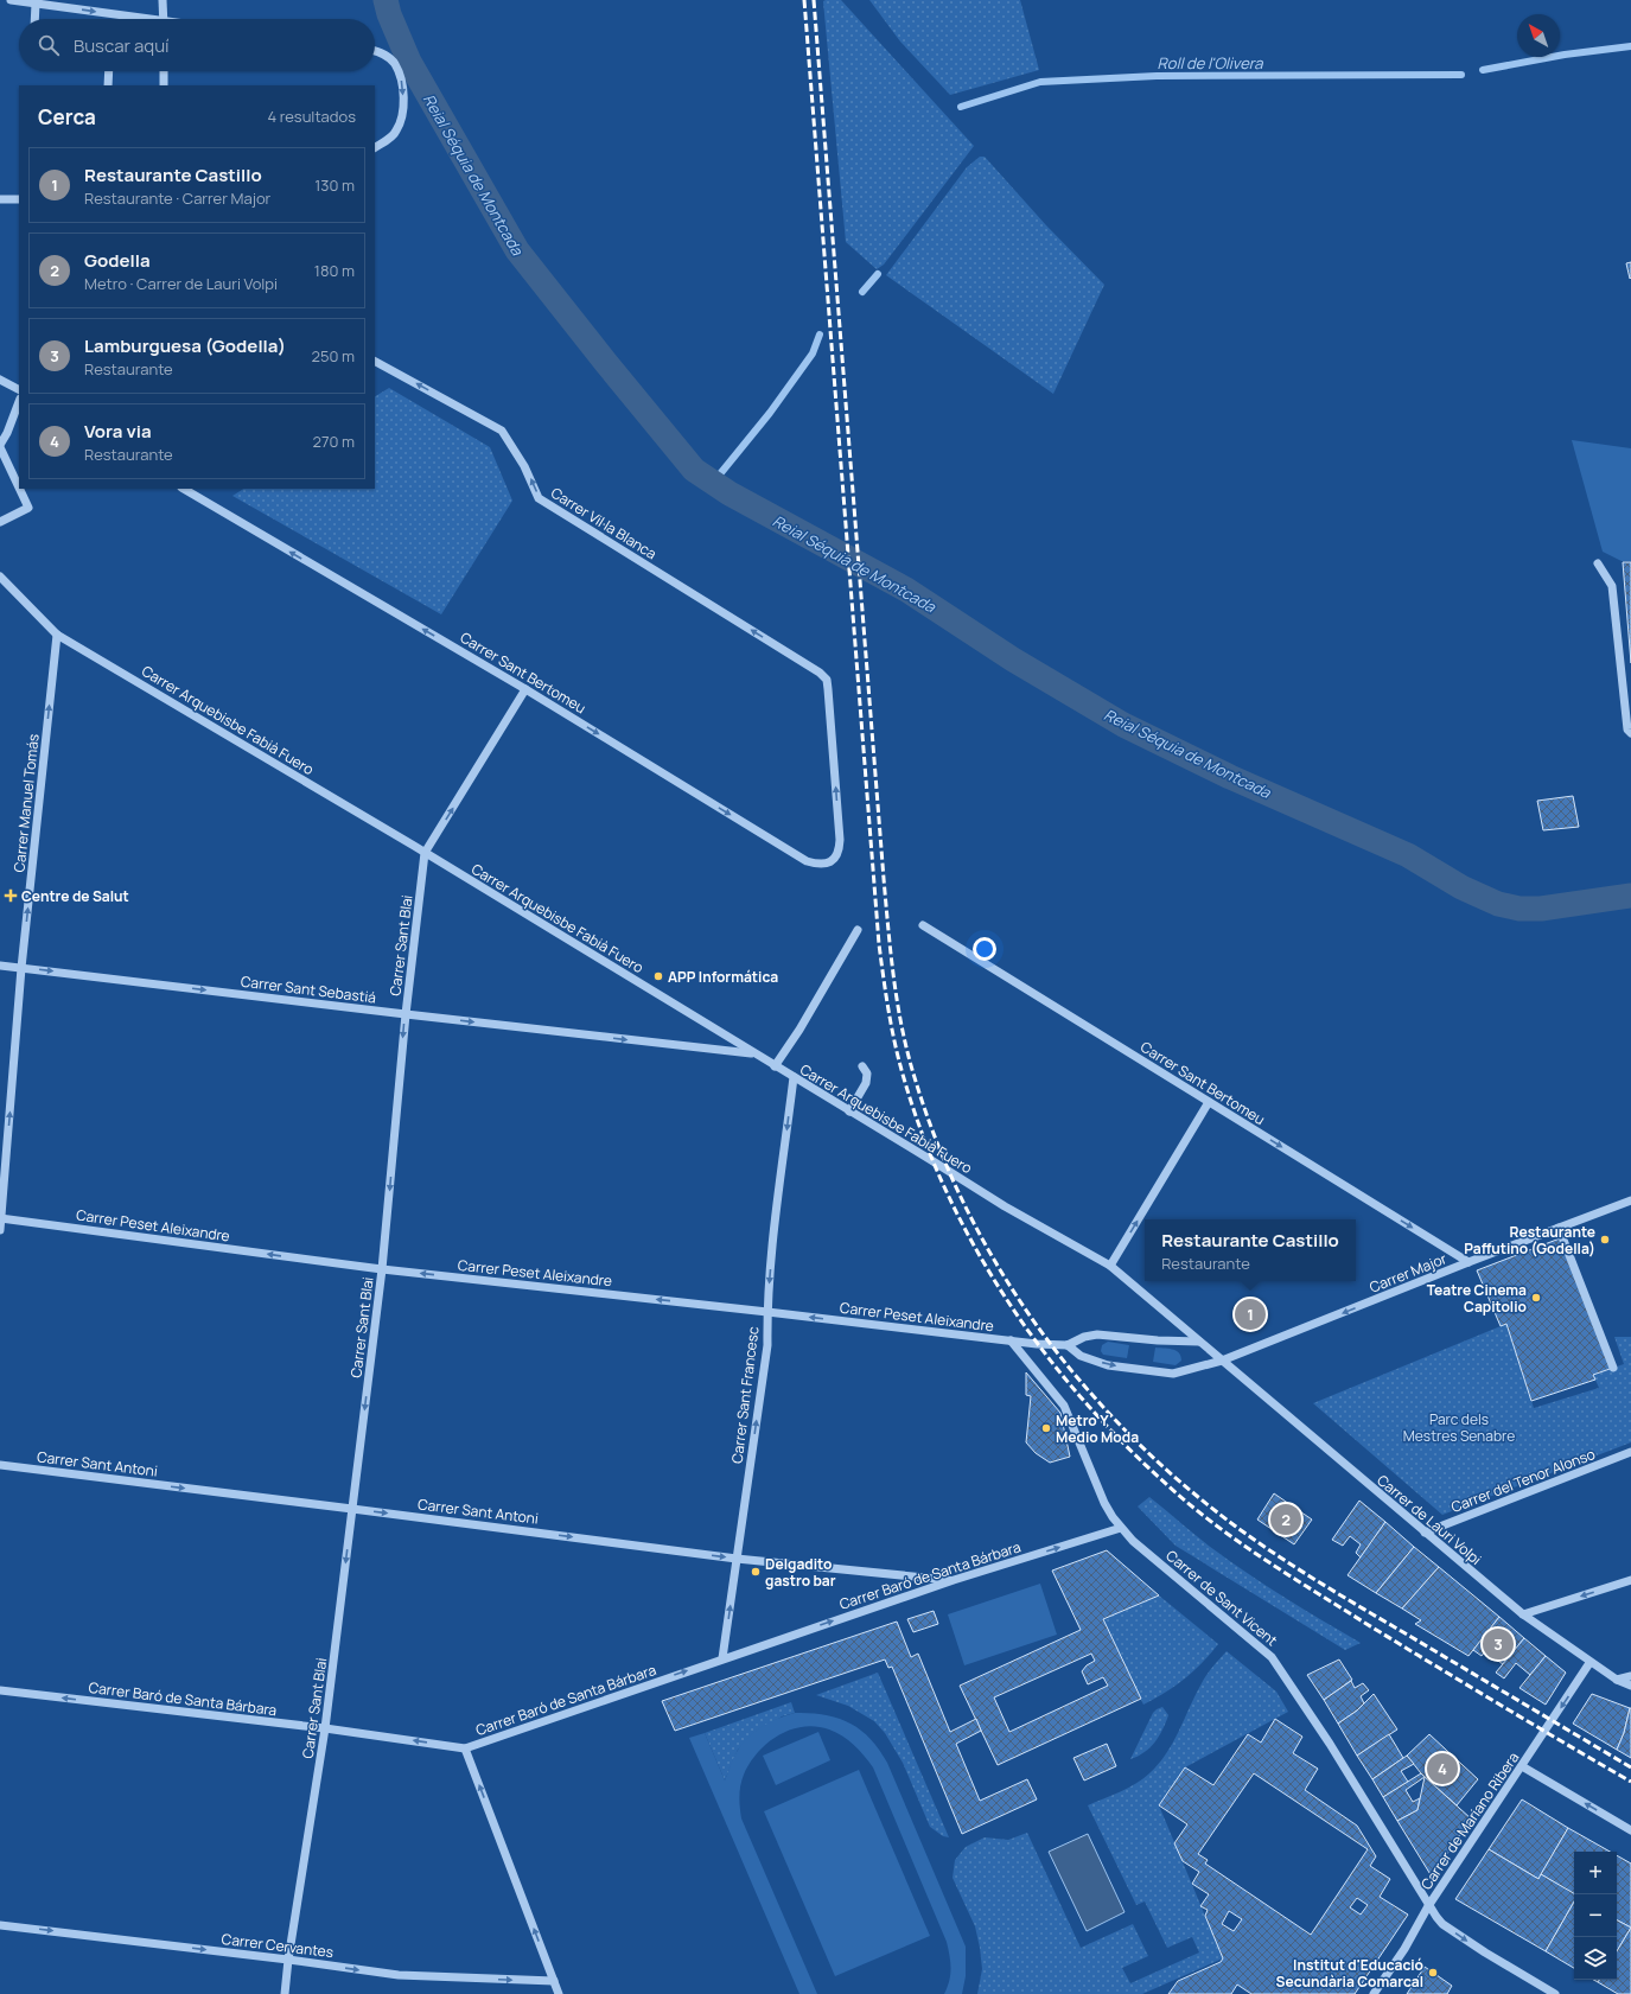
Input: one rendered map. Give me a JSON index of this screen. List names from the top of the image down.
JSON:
{
  "streets": {
    "street": [
      "Carrer Vil·la Blanca",
      "Carrer Sant Bertomeu",
      "Carrer Arquebisbe Fabià Fuero",
      "Carrer Manuel Tomás",
      "Carrer Sant Blai",
      "Carrer Sant Sebastiá",
      "Carrer Peset Aleixandre",
      "Carrer Major",
      "Carrer Sant Francesc",
      "Carrer Sant Antoni",
      "Carrer del Tenor Alonso",
      "Carrer de Lauri Volpi",
      "Carrer Baró de Santa Bárbara",
      "Carrer de Sant Vicent",
      "Carrer de Mariano Ribera",
      "Carrer Cervantes"
    ]
  },
  "crossings": [
    ["Carrer Vil·la Blanca", "Carrer Sant Bertomeu"],
    ["Carrer Sant Bertomeu", "Carrer Sant Blai"],
    ["Carrer Sant Bertomeu", "Carrer Major"],
    ["Carrer Arquebisbe Fabià Fuero", "Carrer Manuel Tomás"],
    ["Carrer Arquebisbe Fabià Fuero", "Carrer Sant Blai"],
    ["Carrer Arquebisbe Fabià Fuero", "Carrer Sant Sebastiá"],
    ["Carrer Arquebisbe Fabià Fuero", "Carrer Major"],
    ["Carrer Arquebisbe Fabià Fuero", "Carrer Sant Francesc"],
    ["Carrer Arquebisbe Fabià Fuero", "Carrer de Lauri Volpi"],
    ["Carrer Manuel Tomás", "Carrer Sant Sebastiá"],
    ["Carrer Manuel Tomás", "Carrer Peset Aleixandre"],
    ["Carrer Sant Blai", "Carrer Sant Sebastiá"],
    ["Carrer Sant Blai", "Carrer Peset Aleixandre"],
    ["Carrer Sant Blai", "Carrer Sant Antoni"],
    ["Carrer Sant Blai", "Carrer Baró de Santa Bárbara"],
    ["Carrer Sant Blai", "Carrer Cervantes"],
    ["Carrer Peset Aleixandre", "Carrer Major"],
    ["Carrer Peset Aleixandre", "Carrer Sant Francesc"],
    ["Carrer Peset Aleixandre", "Carrer de Sant Vicent"],
    ["Carrer Major", "Carrer de Lauri Volpi"],
    ["Carrer Sant Francesc", "Carrer Sant Antoni"],
    ["Carrer Sant Francesc", "Carrer Baró de Santa Bárbara"],
    ["Carrer Sant Antoni", "Carrer Baró de Santa Bárbara"],
    ["Carrer del Tenor Alonso", "Carrer de Lauri Volpi"],
    ["Carrer de Lauri Volpi", "Carrer de Mariano Ribera"],
    ["Carrer Baró de Santa Bárbara", "Carrer de Sant Vicent"],
    ["Carrer de Sant Vicent", "Carrer de Mariano Ribera"]
  ],
  "one_way": [
    "Carrer Vil·la Blanca",
    "Carrer Manuel Tomás",
    "Carrer Sant Sebastiá",
    "Carrer Peset Aleixandre",
    "Carrer Sant Antoni",
    "Carrer Cervantes"
  ],
  "water": ["Roll de l'Olivera", "Reial Séquia de Montcada"],
  "parks": ["Parc dels Mestres Senabre"],
  "places": {
    "health": ["Centre de Salut"],
    "other": [
      "APP Informática",
      "Restaurante Paffutino (Godella)",
      "Teatre Cinema Capitolio",
      "Metro Y Medio Moda",
      "Delgadito gastro bar",
      "Institut d'Educació Secundària Comarcal"
    ]
  },
  "north": "top left",
  "page": {
    "search": "Buscar aquí",
    "heading": ["Cerca", "4 resultados"],
    "list": [
      {
        "mark": "1",
        "name": "Restaurante Castillo",
        "note": "Restaurante · Carrer Major",
        "value": "130 m"
      },
      {
        "mark": "2",
        "name": "Godella",
        "note": "Metro · Carrer de Lauri Volpi",
        "value": "180 m"
      },
      {
        "mark": "3",
        "name": "Lamburguesa (Godella)",
        "note": "Restaurante",
        "value": "250 m"
      },
      {
        "mark": "4",
        "name": "Vora via",
        "note": "Restaurante",
        "value": "270 m"
      }
    ],
    "popup": ["Restaurante Castillo", "Restaurante"],
    "pins": [
      "1",
      "2",
      "3",
      "4"
    ],
    "map_buttons": ["+", "−"]
  }
}
